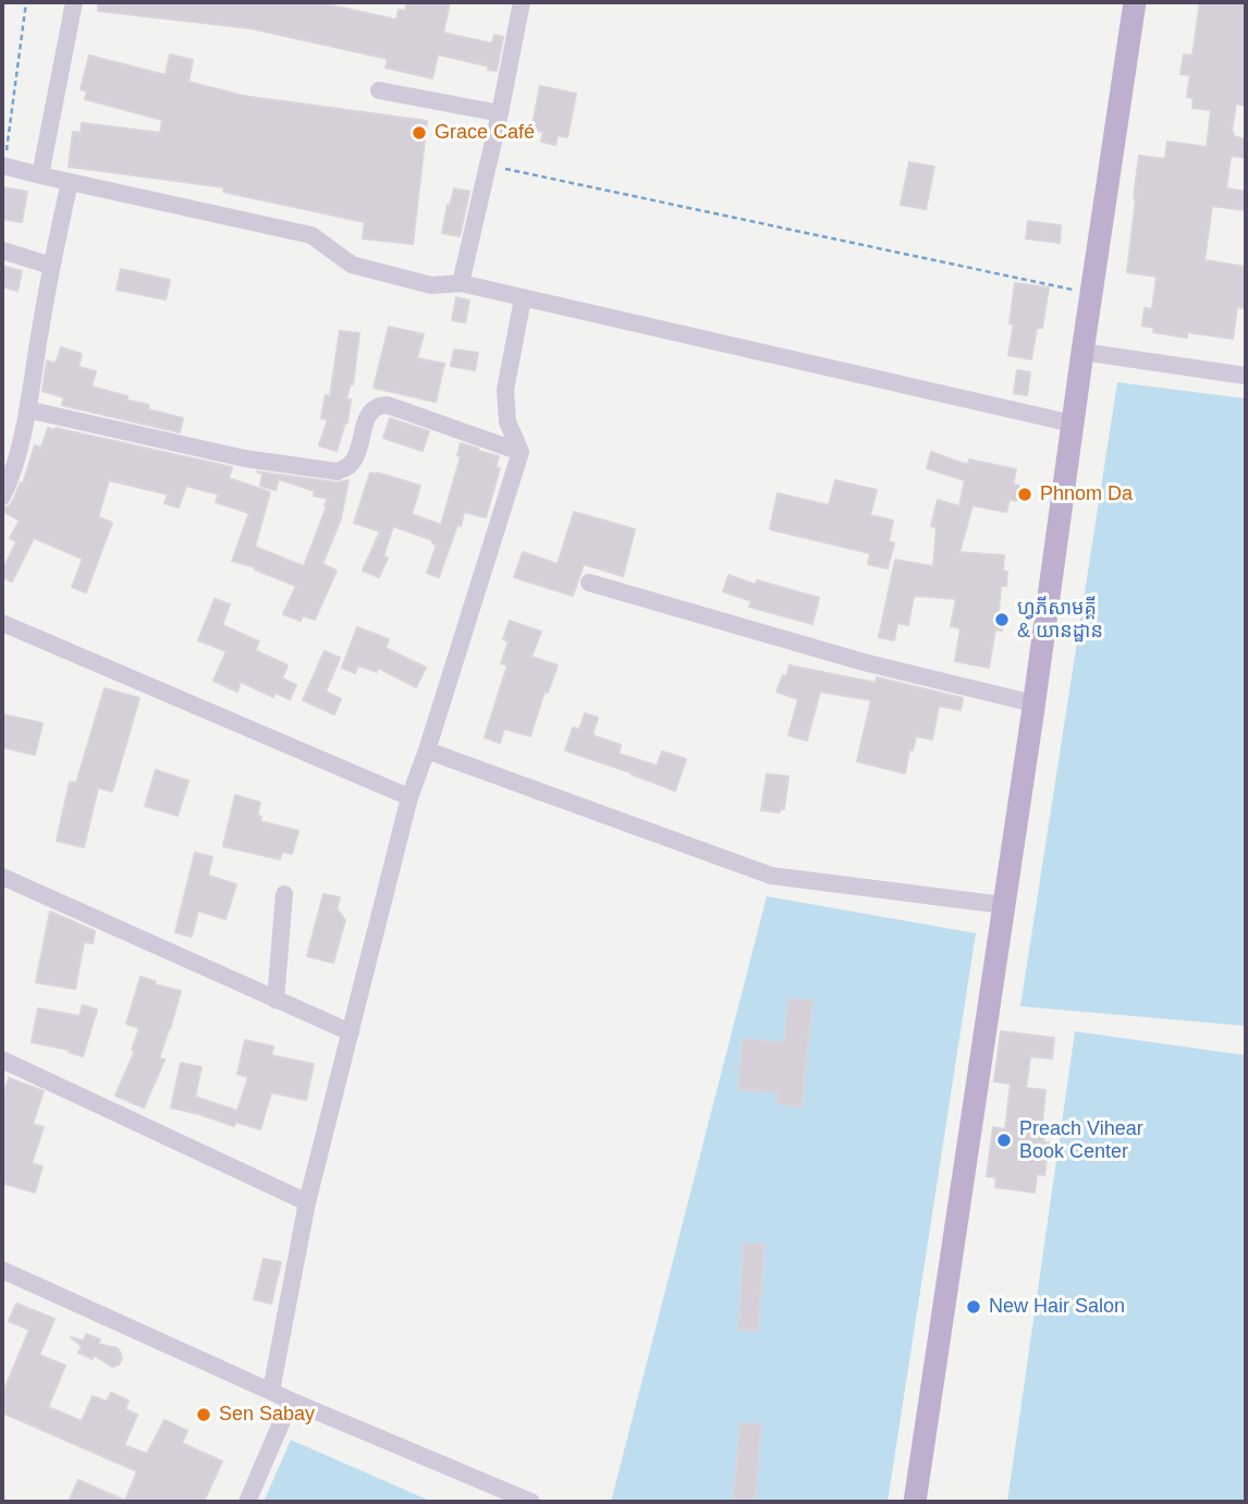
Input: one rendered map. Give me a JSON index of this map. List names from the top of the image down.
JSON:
{
  "places": [
    "Grace Café",
    "Phnom Da",
    "ហ្វភីសាមគ្គី & យានដ្ឋាន",
    "Preach Vihear Book Center",
    "New Hair Salon",
    "Sen Sabay"
  ]
}
